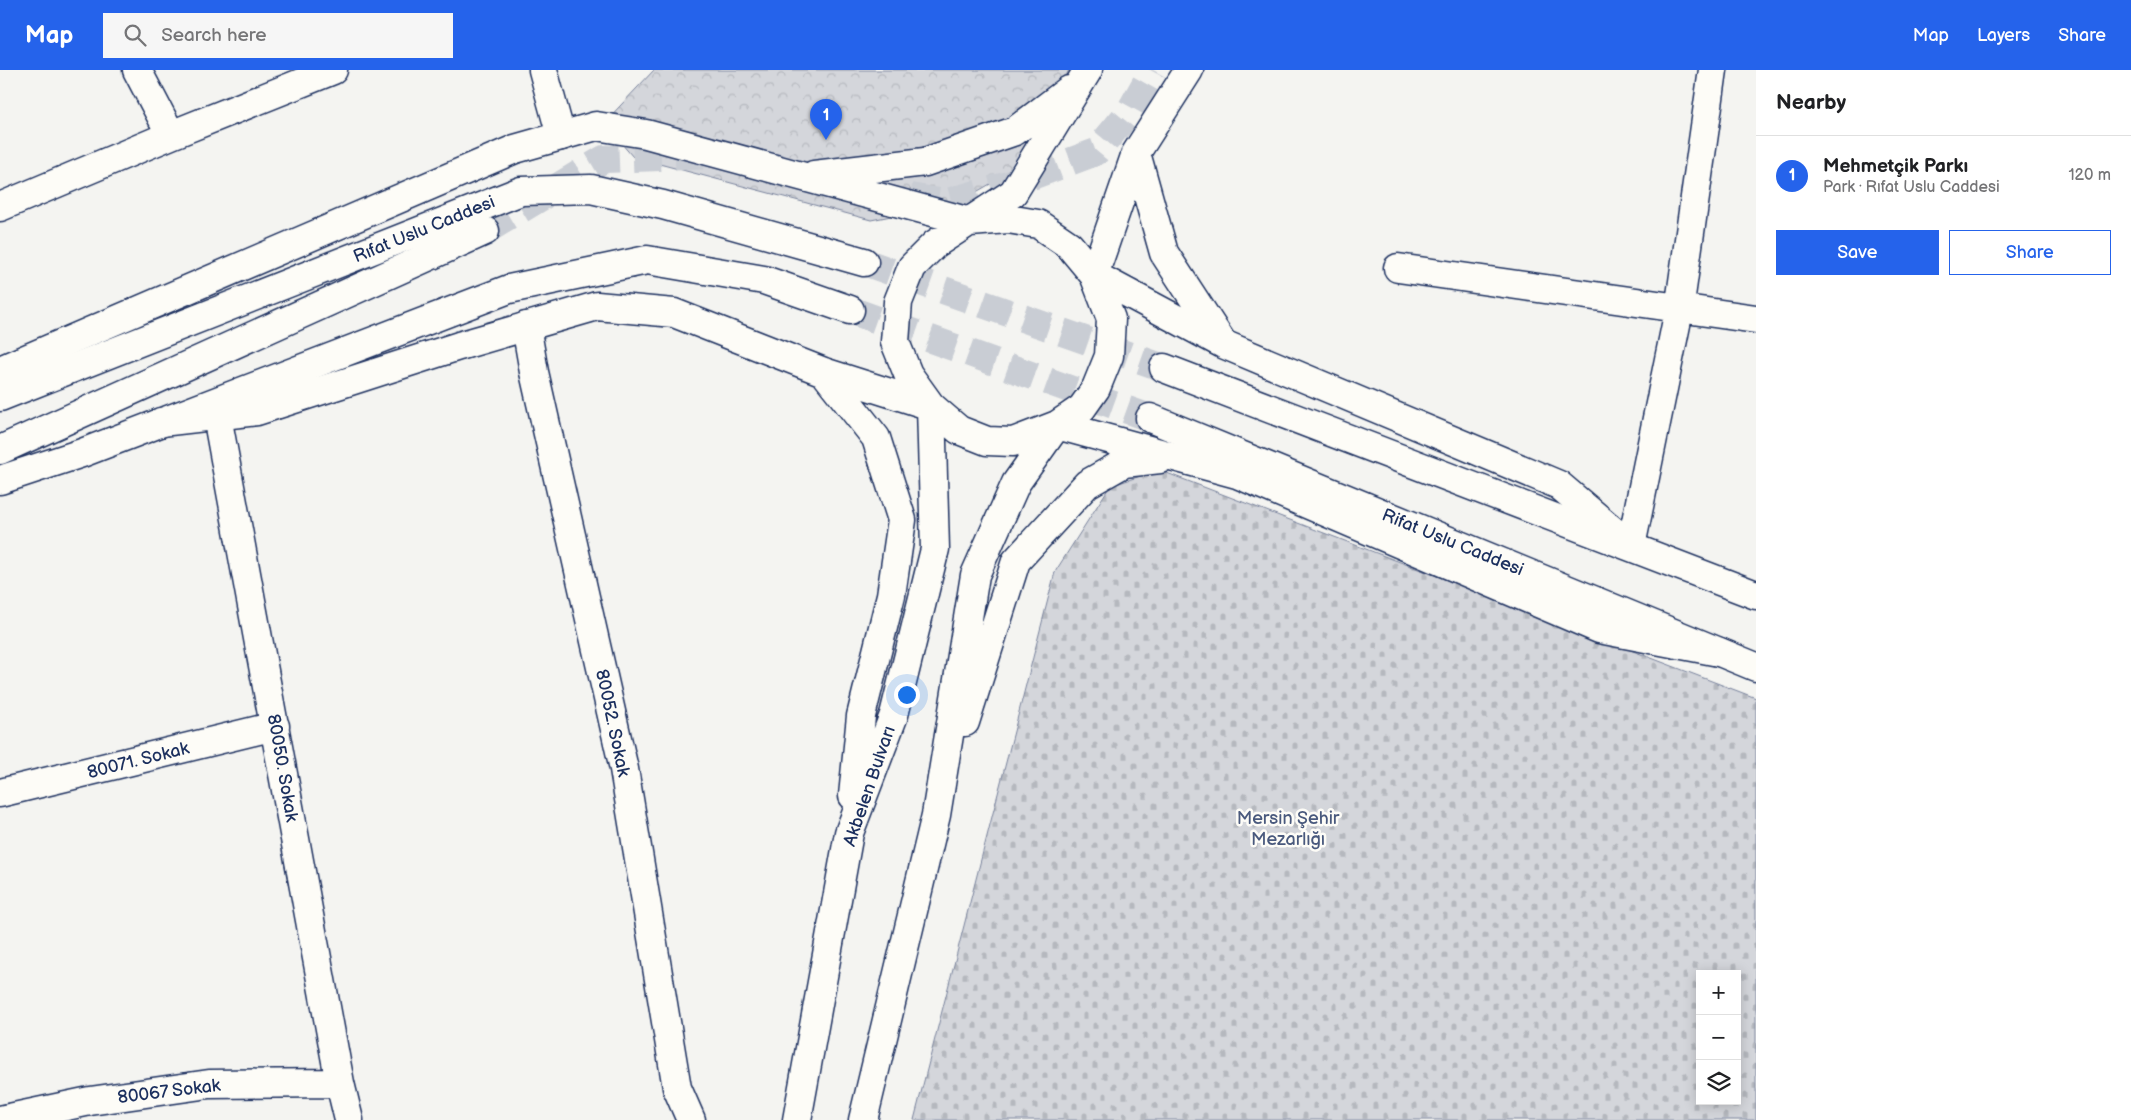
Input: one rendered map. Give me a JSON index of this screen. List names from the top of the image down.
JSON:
{
  "streets": {
    "main road": [
      "Rıfat Uslu Caddesi",
      "Rifat Uslu Caddesi",
      "80052. Sokak",
      "80071. Sokak",
      "80050. Sokak",
      "Akbelen Bulvarı",
      "80067 Sokak"
    ]
  },
  "crossings": [
    ["80071. Sokak", "80050. Sokak"],
    ["80050. Sokak", "80067 Sokak"]
  ],
  "parks": ["Mersin Şehir Mezarlığı"],
  "page": {
    "header": "Map",
    "search": "Search here",
    "nav": ["Map", "Layers", "Share"],
    "heading": "Nearby",
    "pins": "1",
    "list": [
      {
        "mark": "1",
        "name": "Mehmetçik Parkı",
        "note": "Park · Rıfat Uslu Caddesi",
        "value": "120 m"
      }
    ],
    "buttons": ["Save", "Share"],
    "map_buttons": ["+", "−"]
  }
}
